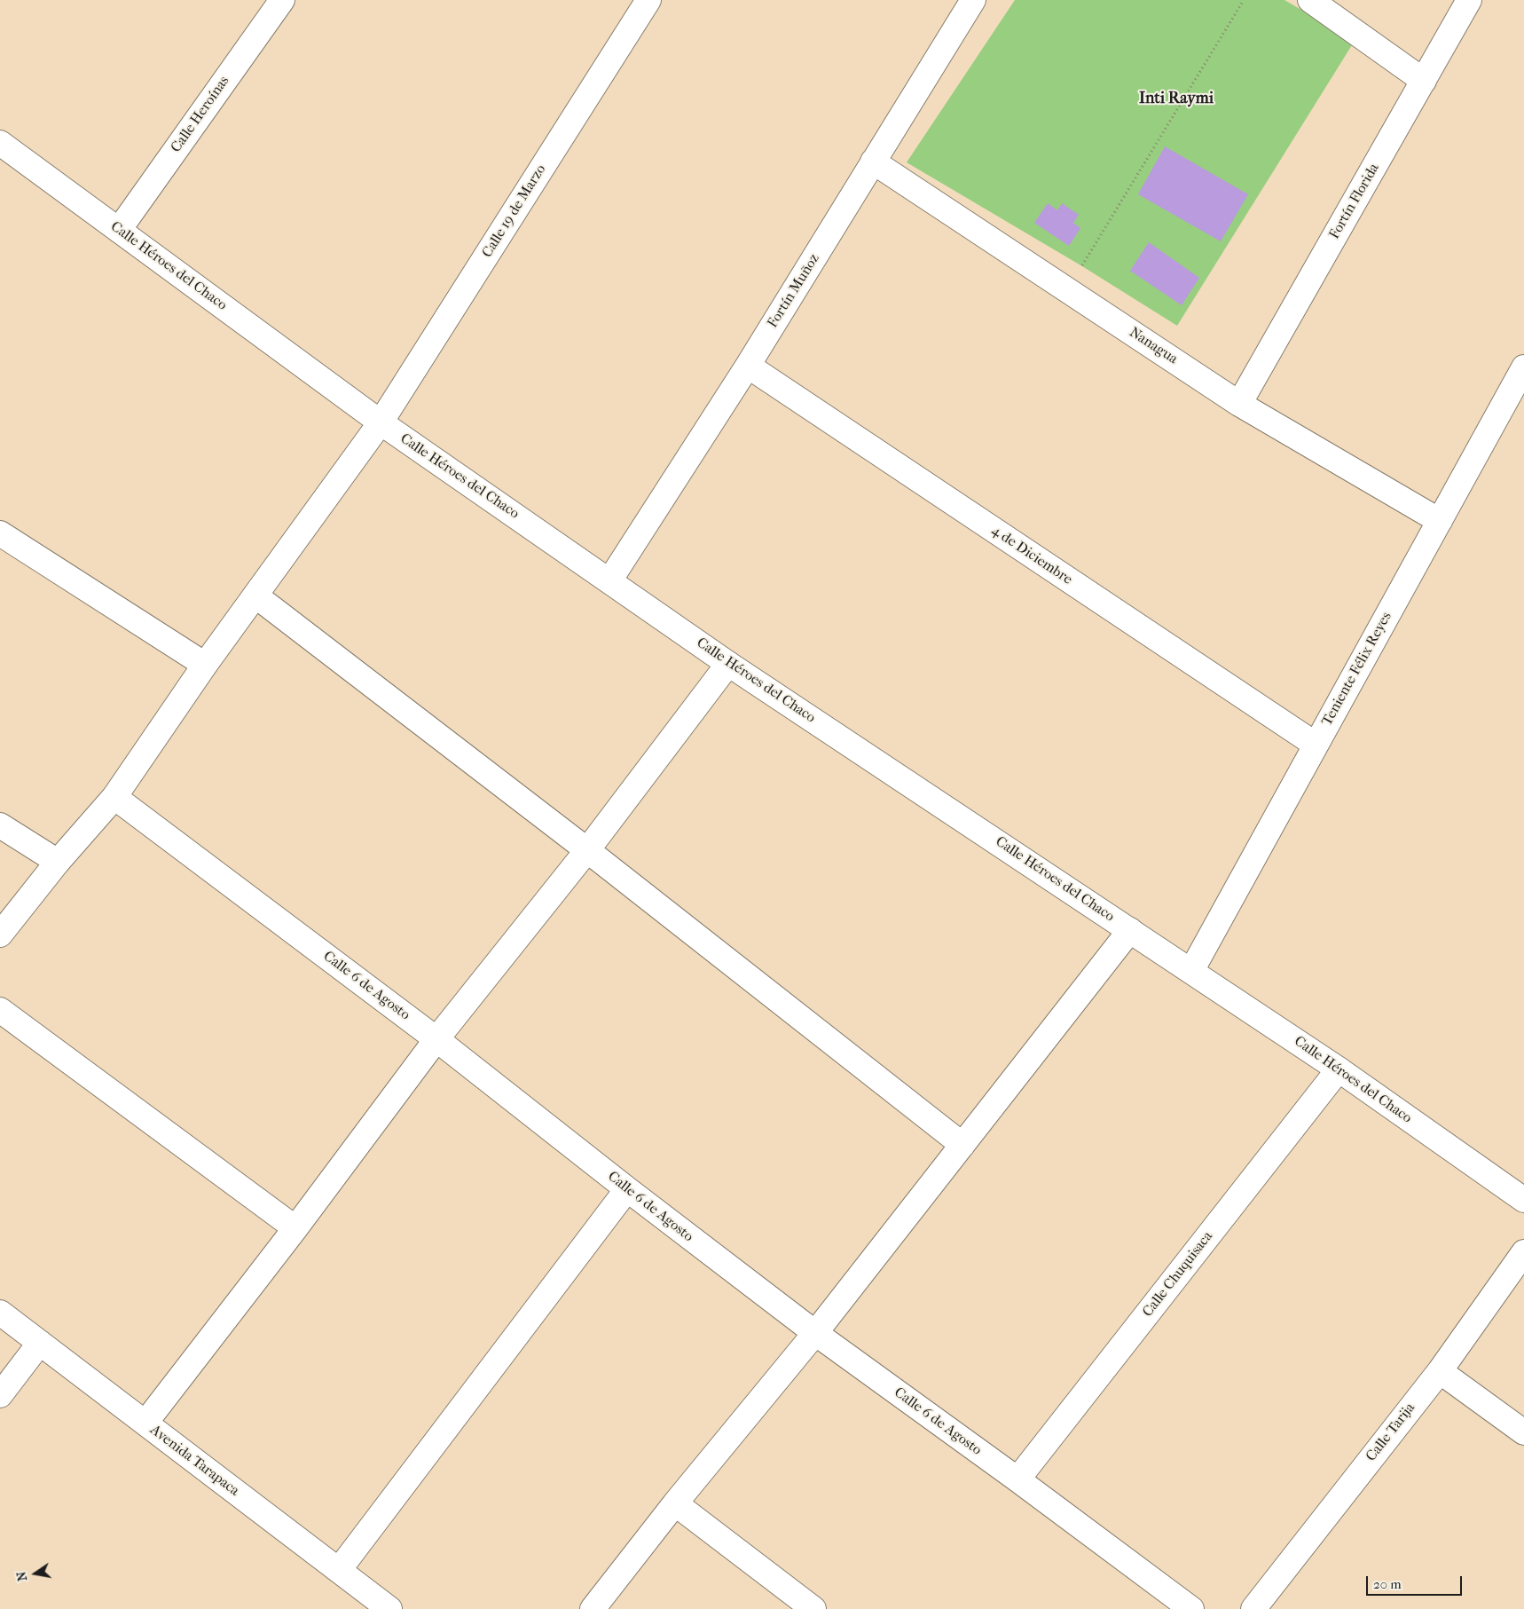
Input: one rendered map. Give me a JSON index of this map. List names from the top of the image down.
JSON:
{
  "streets": {
    "street": [
      "Calle Heroínas",
      "Fortín Florida",
      "Calle 19 de Marzo",
      "Calle Héroes del Chaco",
      "Fortín Muñoz",
      "Nanagua",
      "4 de Diciembre",
      "Teniente Félix Reyes",
      "Calle 6 de Agosto",
      "Calle Chuquisaca",
      "Calle Tarija",
      "Avenida Tarapaca"
    ]
  },
  "crossings": [
    ["Calle Heroínas", "Calle Héroes del Chaco"],
    ["Fortín Florida", "Nanagua"],
    ["Calle 19 de Marzo", "Calle Héroes del Chaco"],
    ["Calle 19 de Marzo", "Calle 6 de Agosto"],
    ["Calle Héroes del Chaco", "Fortín Muñoz"],
    ["Calle Héroes del Chaco", "Teniente Félix Reyes"],
    ["Calle Héroes del Chaco", "Calle Chuquisaca"],
    ["Fortín Muñoz", "Nanagua"],
    ["Fortín Muñoz", "4 de Diciembre"],
    ["Nanagua", "Teniente Félix Reyes"],
    ["4 de Diciembre", "Teniente Félix Reyes"],
    ["Calle 6 de Agosto", "Calle Chuquisaca"]
  ],
  "districts": ["Inti Raymi"],
  "scale_bar": "20 m",
  "north": "left"
}
